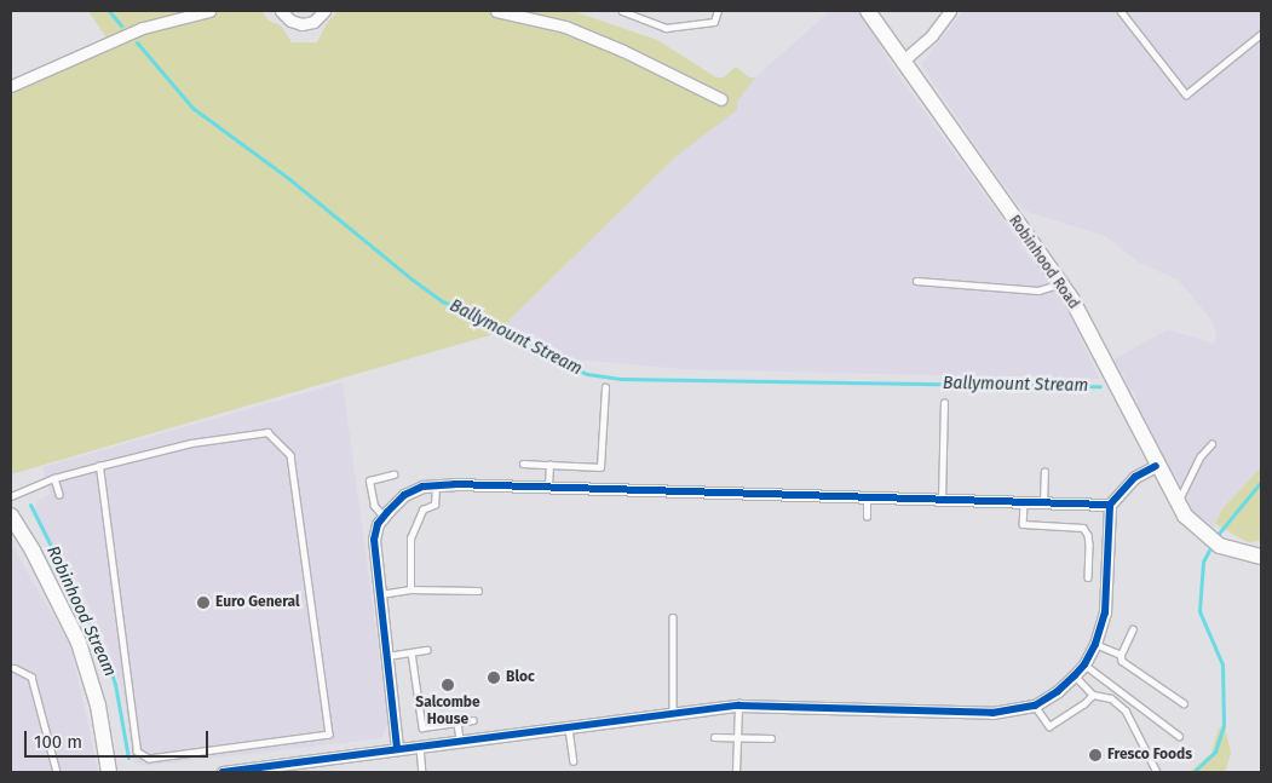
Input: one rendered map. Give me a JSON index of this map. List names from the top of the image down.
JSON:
{
  "streets": {
    "street": ["Robinhood Road"]
  },
  "water": ["Ballymount Stream", "Robinhood Stream"],
  "places": [
    "Euro General",
    "Bloc",
    "Salcombe House",
    "Fresco Foods"
  ],
  "scale_bar": "100 m"
}
